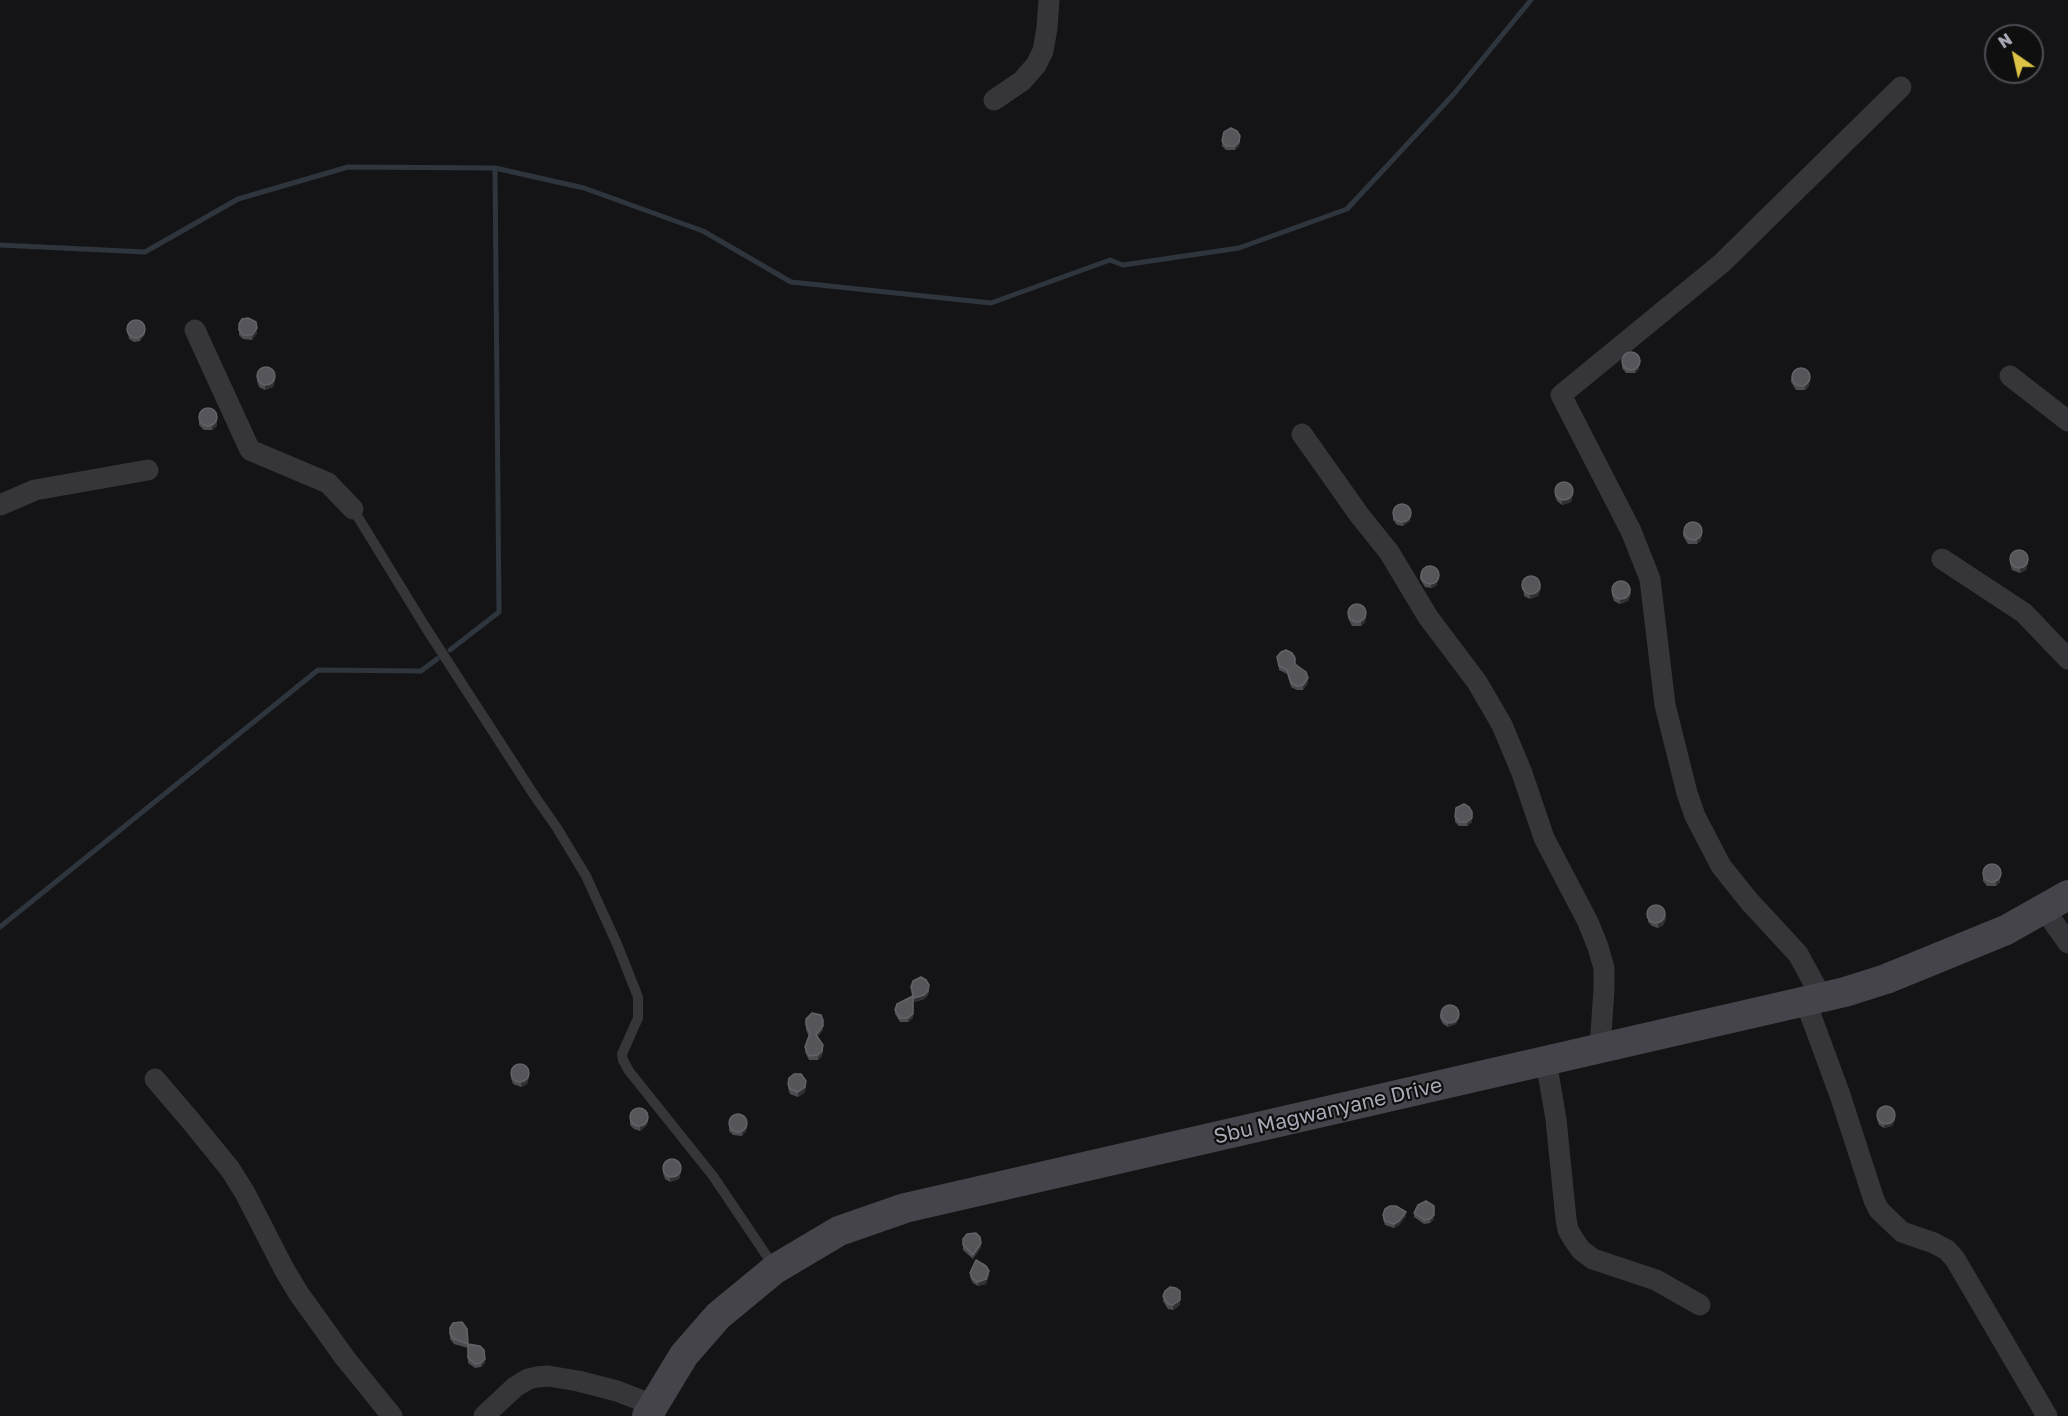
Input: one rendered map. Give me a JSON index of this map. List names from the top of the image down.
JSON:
{
  "streets": {
    "main road": ["Sbu Magwanyane Drive"]
  },
  "north": "top left"
}
